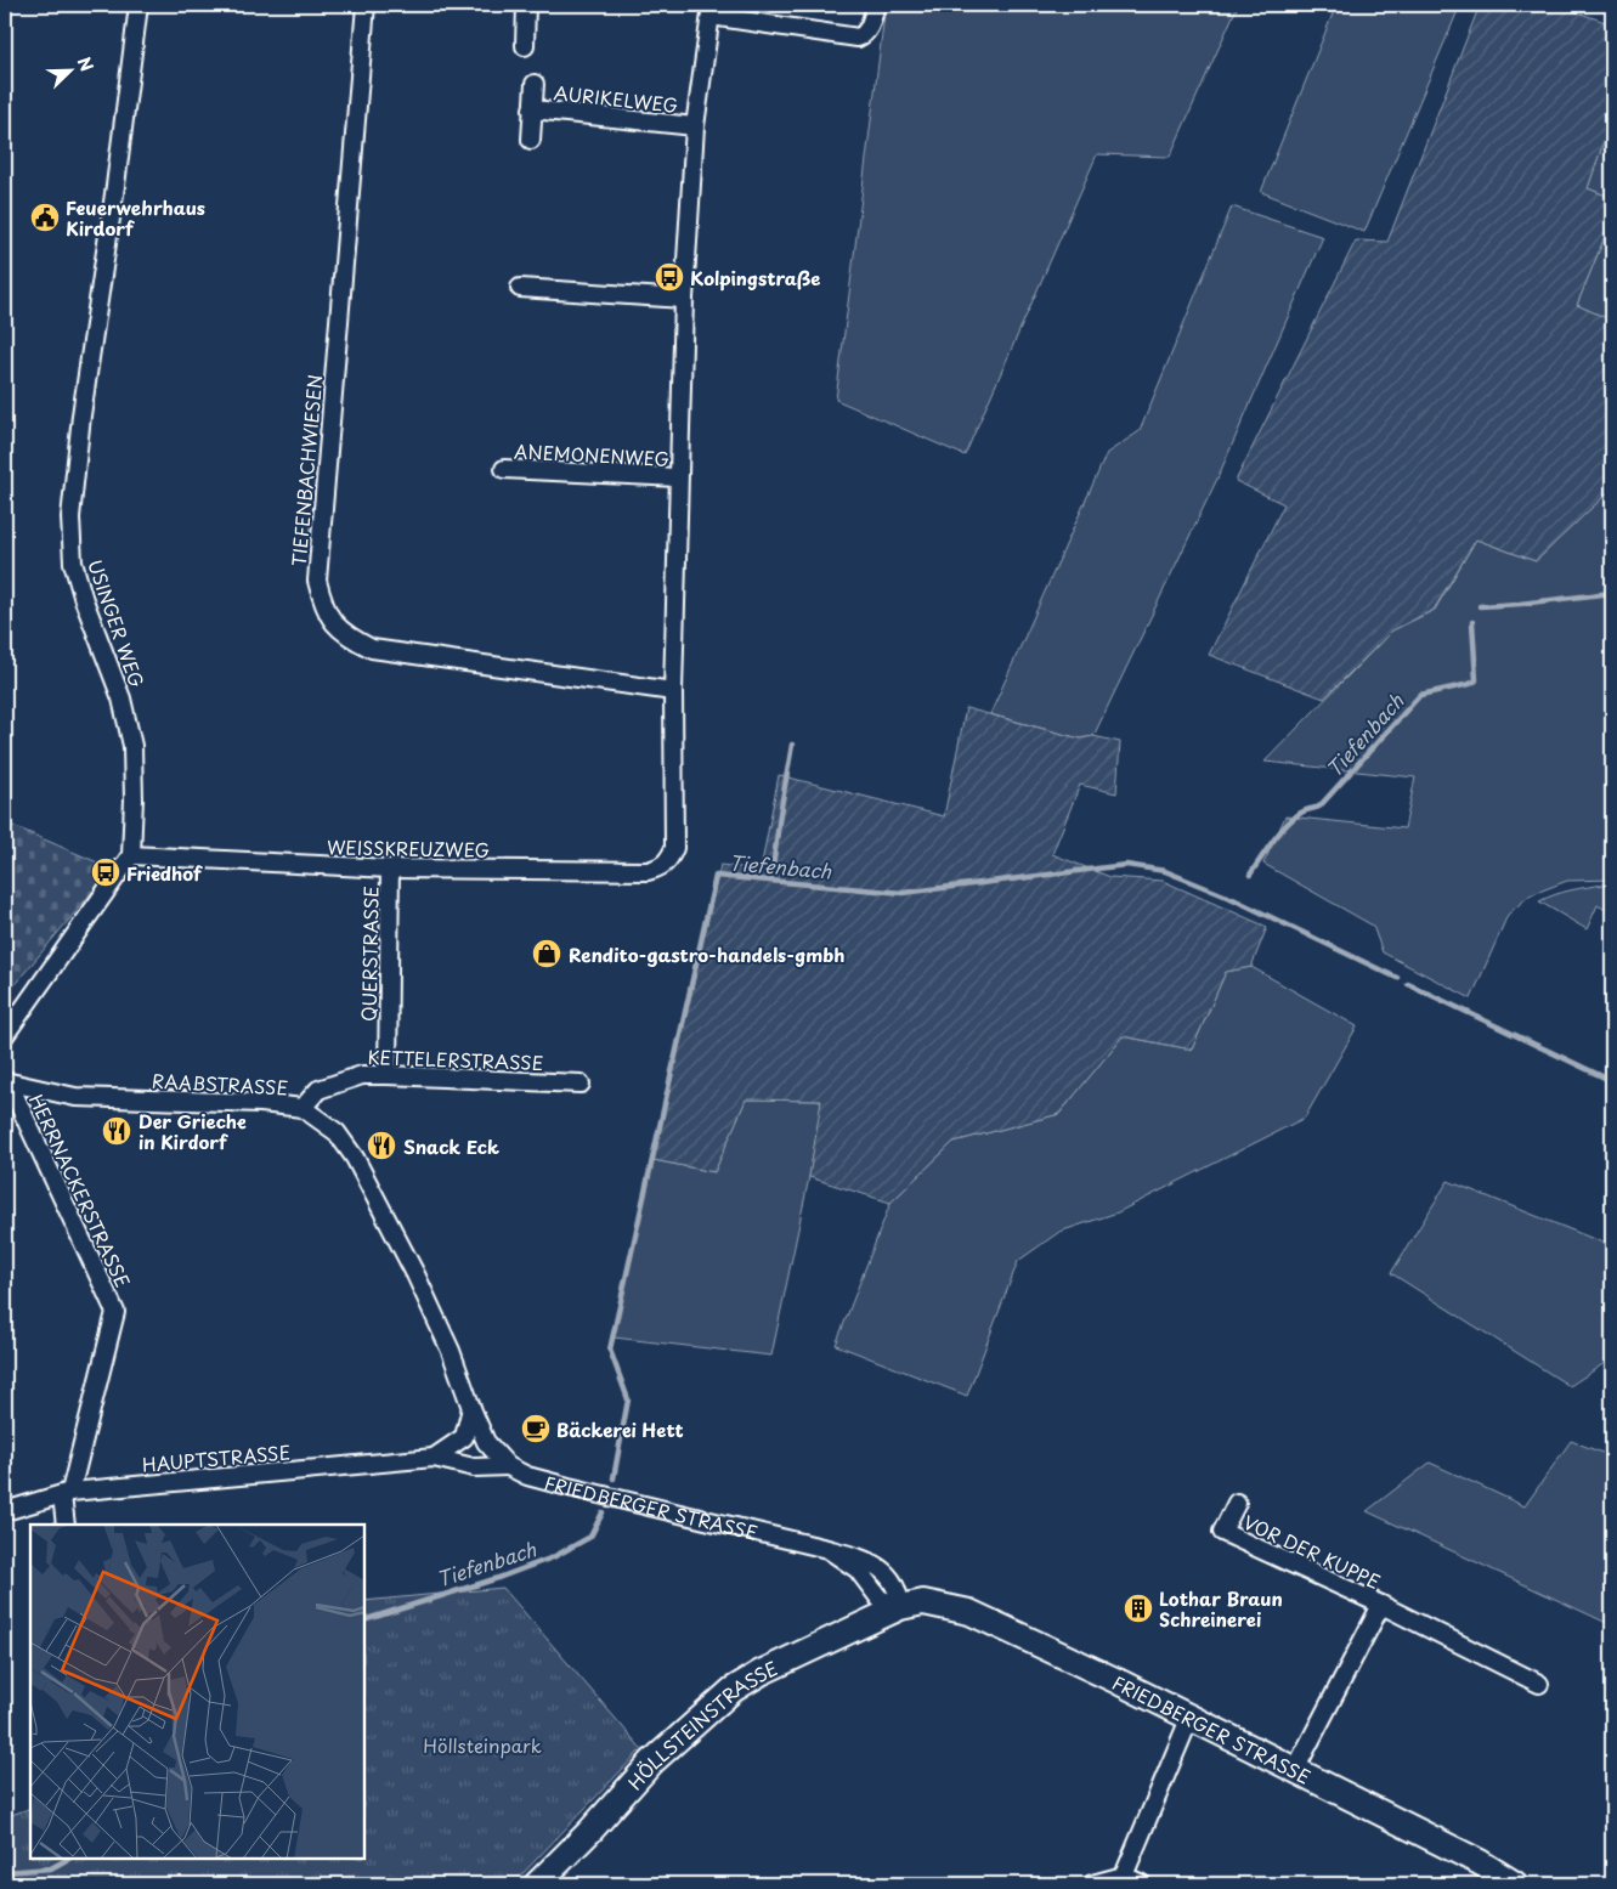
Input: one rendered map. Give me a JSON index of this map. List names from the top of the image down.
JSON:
{
  "streets": {
    "street": [
      "AURIKELWEG",
      "ANEMONENWEG",
      "TIEFENBACHWIESEN",
      "USINGER WEG",
      "WEISSKREUZWEG",
      "QUERSTRASSE",
      "KETTELERSTRASSE",
      "RAABSTRASSE",
      "HERRNACKERSTRASSE",
      "HAUPTSTRASSE",
      "FRIEDBERGER STRASSE",
      "VOR DER KUPPE",
      "HÖLLSTEINSTRASSE"
    ]
  },
  "crossings": [
    ["TIEFENBACHWIESEN", "WEISSKREUZWEG"],
    ["USINGER WEG", "WEISSKREUZWEG"],
    ["WEISSKREUZWEG", "QUERSTRASSE"],
    ["QUERSTRASSE", "KETTELERSTRASSE"],
    ["KETTELERSTRASSE", "RAABSTRASSE"],
    ["RAABSTRASSE", "HERRNACKERSTRASSE"],
    ["RAABSTRASSE", "HAUPTSTRASSE"],
    ["RAABSTRASSE", "FRIEDBERGER STRASSE"],
    ["HERRNACKERSTRASSE", "HAUPTSTRASSE"],
    ["HAUPTSTRASSE", "FRIEDBERGER STRASSE"],
    ["FRIEDBERGER STRASSE", "VOR DER KUPPE"],
    ["FRIEDBERGER STRASSE", "HÖLLSTEINSTRASSE"]
  ],
  "water": ["Tiefenbach"],
  "parks": ["Höllsteinpark"],
  "places": {
    "public building": ["Feuerwehrhaus Kirdorf"],
    "bus stop": ["Kolpingstraße", "Friedhof"],
    "shop": ["Rendito-gastro-handels-gmbh"],
    "restaurant": ["Der Grieche in Kirdorf", "Snack Eck"],
    "cafe": ["Bäckerei Hett"],
    "building": ["Lothar Braun Schreinerei"]
  },
  "north": "top right"
}
